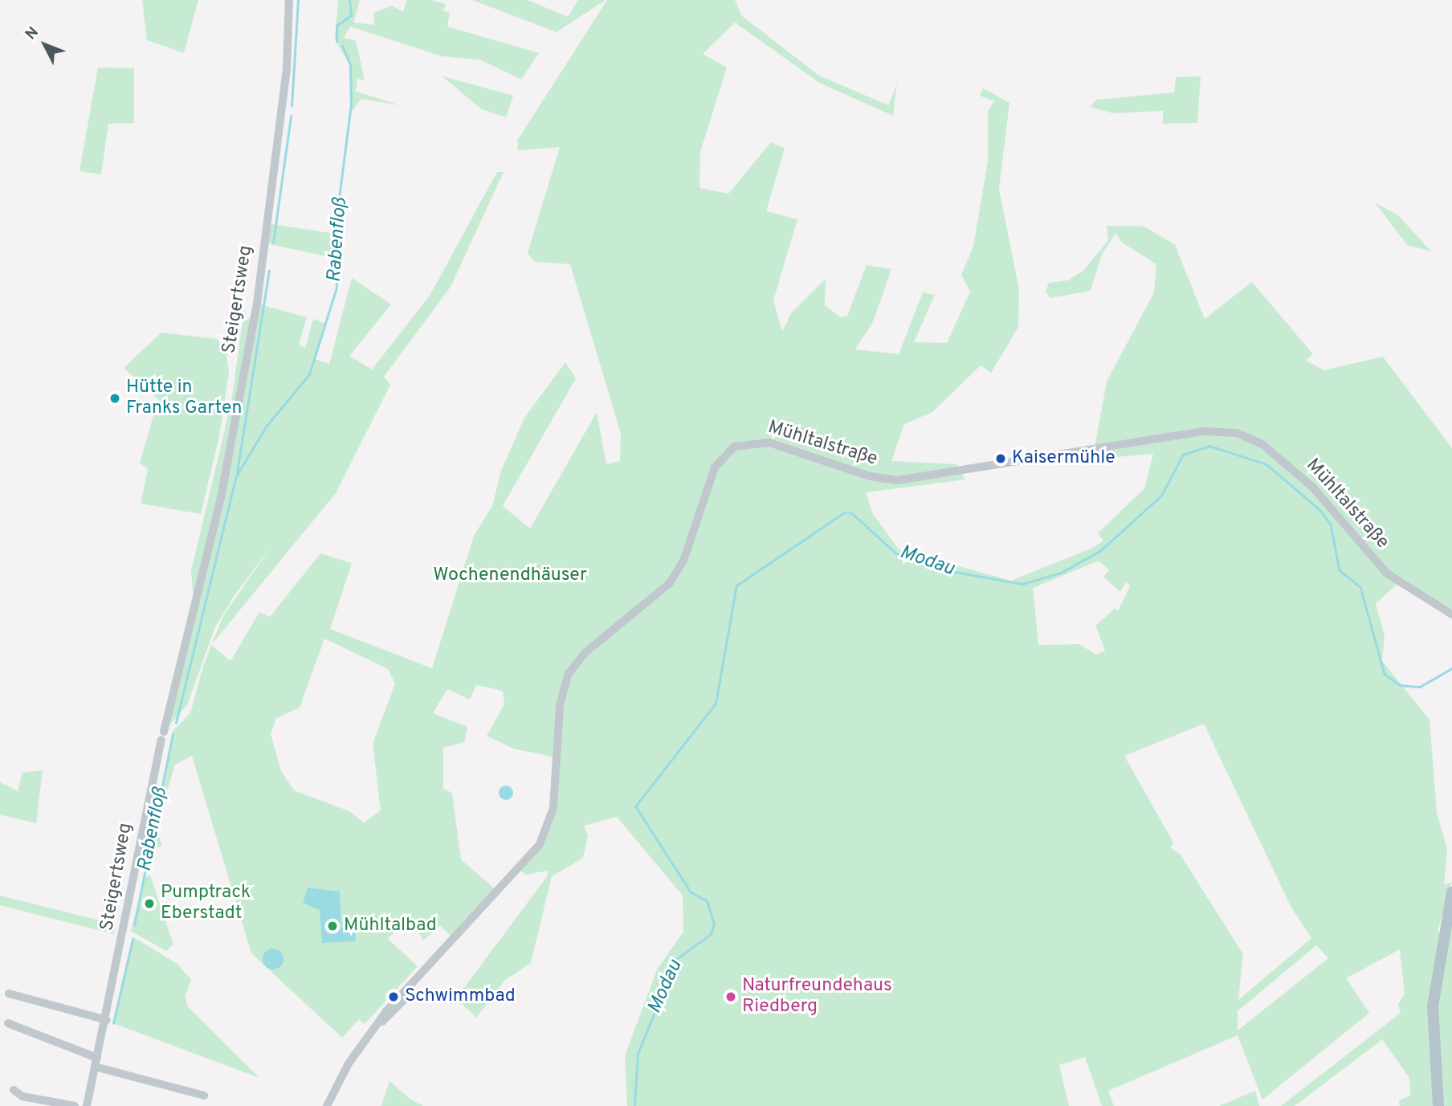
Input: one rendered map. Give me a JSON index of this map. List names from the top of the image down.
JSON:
{
  "streets": {
    "street": ["Steigertsweg", "Mühltalstraße"]
  },
  "water": ["Rabenfloß", "Modau"],
  "parks": ["Wochenendhäuser"],
  "places": [
    "Hütte in Franks Garten",
    "Kaisermühle",
    "Pumptrack Eberstadt",
    "Mühltalbad",
    "Schwimmbad",
    "Naturfreundehaus Riedberg"
  ],
  "north": "top left"
}
